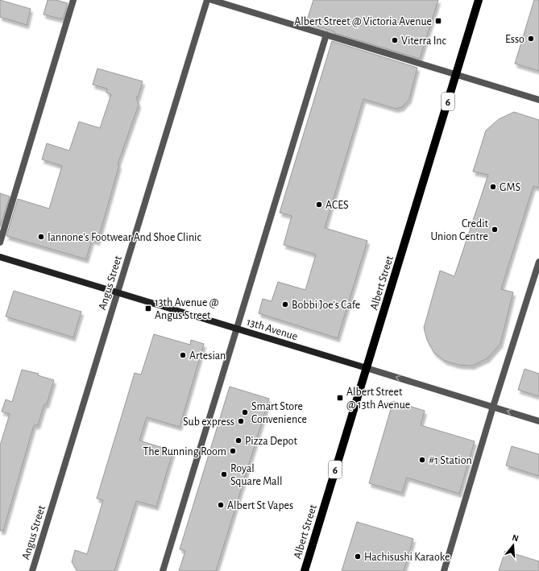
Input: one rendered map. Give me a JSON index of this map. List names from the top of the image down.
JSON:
{
  "streets": {
    "main road": ["6", "Albert Street"],
    "street": ["Angus Street", "13th Avenue"]
  },
  "crossings": [
    ["Angus Street", "13th Avenue"],
    ["Albert Street", "13th Avenue"]
  ],
  "places": {
    "transit": ["Albert Street @ Victoria Avenue", "13th Avenue @ Angus Street", "Albert Street @ 13th Avenue"],
    "other": [
      "Esso",
      "Viterra Inc",
      "GMS",
      "ACES",
      "Credit Union Centre",
      "Iannone's Footwear And Shoe Clinic",
      "Bobbi Joe's Cafe",
      "Artesian",
      "Smart Store Convenience",
      "Sub express",
      "Pizza Depot",
      "The Running Room",
      "#1 Station",
      "Royal Square Mall",
      "Albert St Vapes",
      "Hachisushi Karaoke"
    ]
  },
  "north": "top"
}
